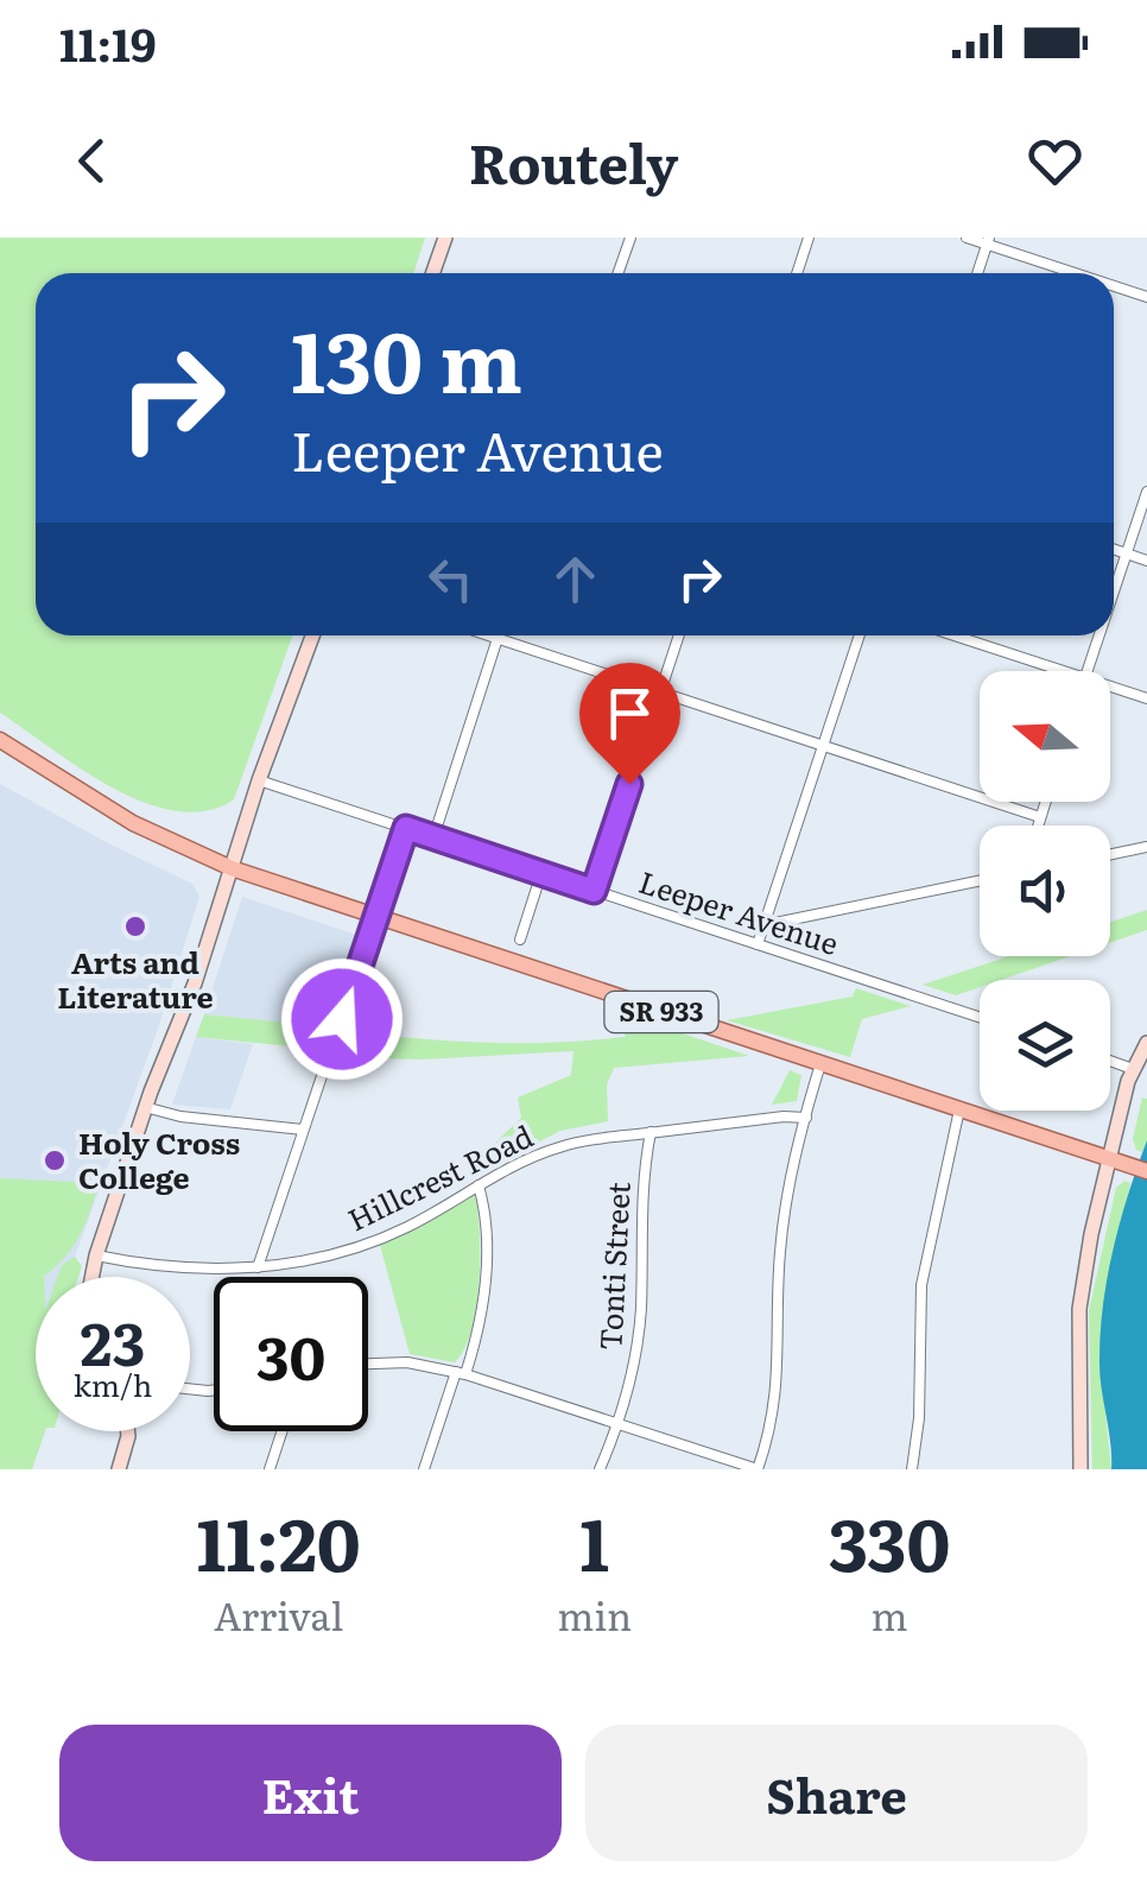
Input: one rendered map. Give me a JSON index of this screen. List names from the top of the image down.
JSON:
{
  "streets": {
    "main road": ["SR 933"],
    "street": ["Leeper Avenue", "Hillcrest Road", "Tonti Street"]
  },
  "crossings": [
    ["Hillcrest Road", "Tonti Street"]
  ],
  "places": ["Arts and Literature", "Holy Cross College"],
  "north": "left",
  "page": {
    "status": "11:19",
    "header": "Routely",
    "turn": ["130 m", "Leeper Avenue"],
    "speed": "23 km/h",
    "limit": "30",
    "eta": [
      "11:20",
      "Arrival",
      "1",
      "min",
      "330",
      "m"
    ],
    "buttons": ["Exit", "Share"]
  }
}
